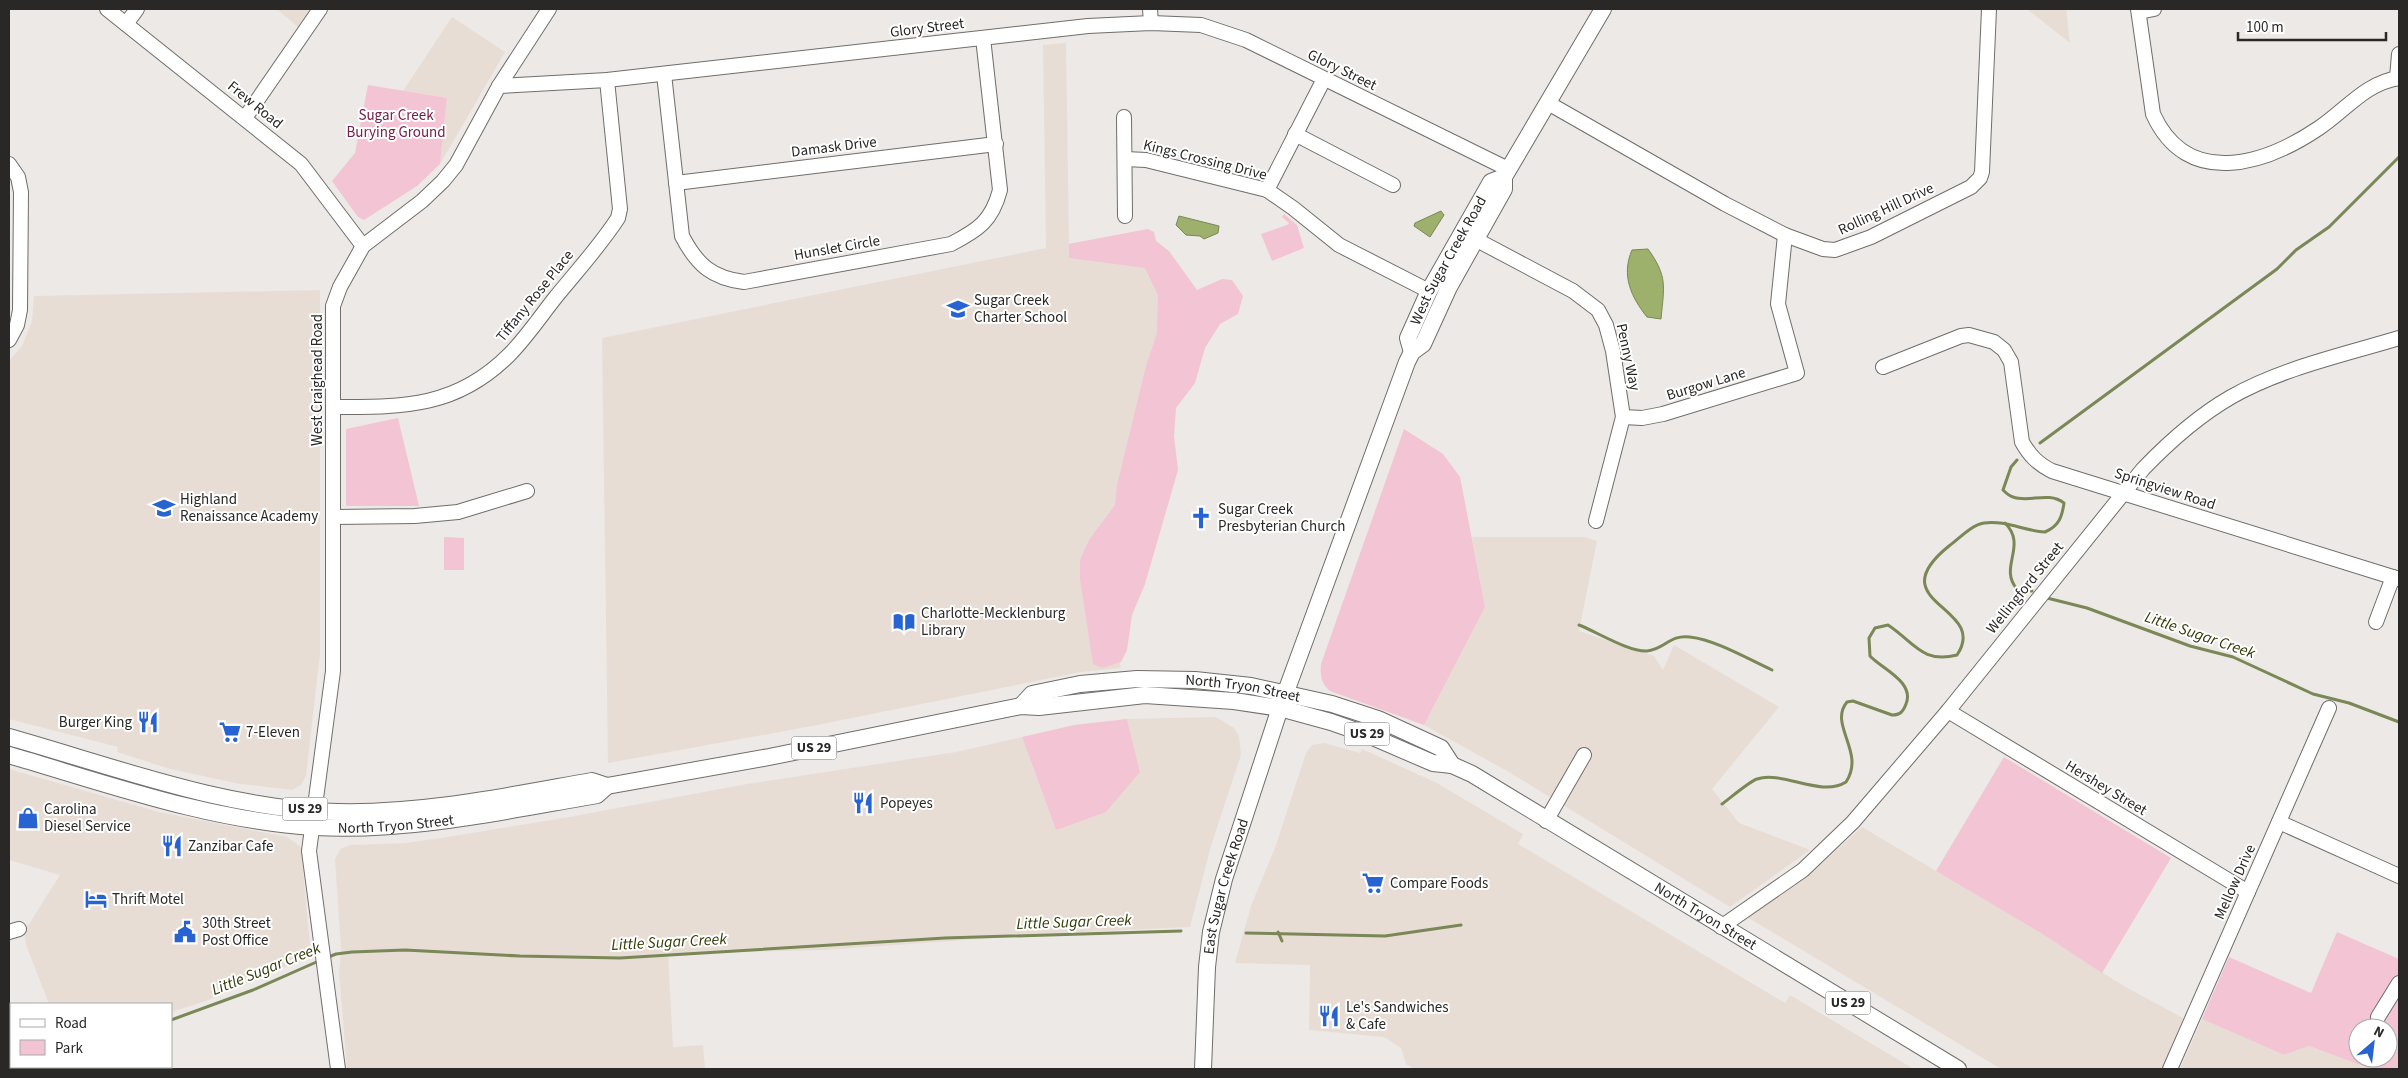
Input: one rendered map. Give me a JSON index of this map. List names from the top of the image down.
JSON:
{
  "streets": {
    "main road": [
      "West Sugar Creek Road",
      "North Tryon Street",
      "US 29",
      "East Sugar Creek Road"
    ],
    "street": [
      "Glory Street",
      "Frew Road",
      "Damask Drive",
      "Kings Crossing Drive",
      "Rolling Hill Drive",
      "Hunslet Circle",
      "Tiffany Rose Place",
      "Penny Way",
      "West Craighead Road",
      "Burgow Lane",
      "Springview Road",
      "Wellingford Street",
      "Hershey Street",
      "Mellow Drive"
    ]
  },
  "crossings": [
    ["Glory Street", "Hunslet Circle"],
    ["Glory Street", "West Sugar Creek Road"],
    ["Glory Street", "Tiffany Rose Place"],
    ["Glory Street", "West Craighead Road"],
    ["Frew Road", "West Craighead Road"],
    ["Damask Drive", "Hunslet Circle"],
    ["Kings Crossing Drive", "West Sugar Creek Road"],
    ["Rolling Hill Drive", "West Sugar Creek Road"],
    ["Rolling Hill Drive", "Burgow Lane"],
    ["West Sugar Creek Road", "Penny Way"],
    ["West Sugar Creek Road", "North Tryon Street"],
    ["West Sugar Creek Road", "East Sugar Creek Road"],
    ["Tiffany Rose Place", "West Craighead Road"],
    ["Penny Way", "Burgow Lane"],
    ["West Craighead Road", "North Tryon Street"],
    ["Springview Road", "Wellingford Street"],
    ["Wellingford Street", "North Tryon Street"],
    ["Wellingford Street", "Hershey Street"],
    ["North Tryon Street", "East Sugar Creek Road"],
    ["Hershey Street", "Mellow Drive"]
  ],
  "water": ["Little Sugar Creek"],
  "parks": ["Sugar Creek Burying Ground"],
  "places": {
    "school or university": ["Sugar Creek Charter School", "Highland Renaissance Academy"],
    "church": ["Sugar Creek Presbyterian Church"],
    "library": ["Charlotte-Mecklenburg Library"],
    "restaurant": [
      "Burger King",
      "Popeyes",
      "Zanzibar Cafe",
      "Le's Sandwiches & Cafe"
    ],
    "supermarket": ["7-Eleven", "Compare Foods"],
    "shop": ["Carolina Diesel Service"],
    "hotel": ["Thrift Motel"],
    "public building": ["30th Street Post Office"]
  },
  "legend": ["Road", "Park"],
  "scale_bar": "100 m",
  "north": "top right"
}
